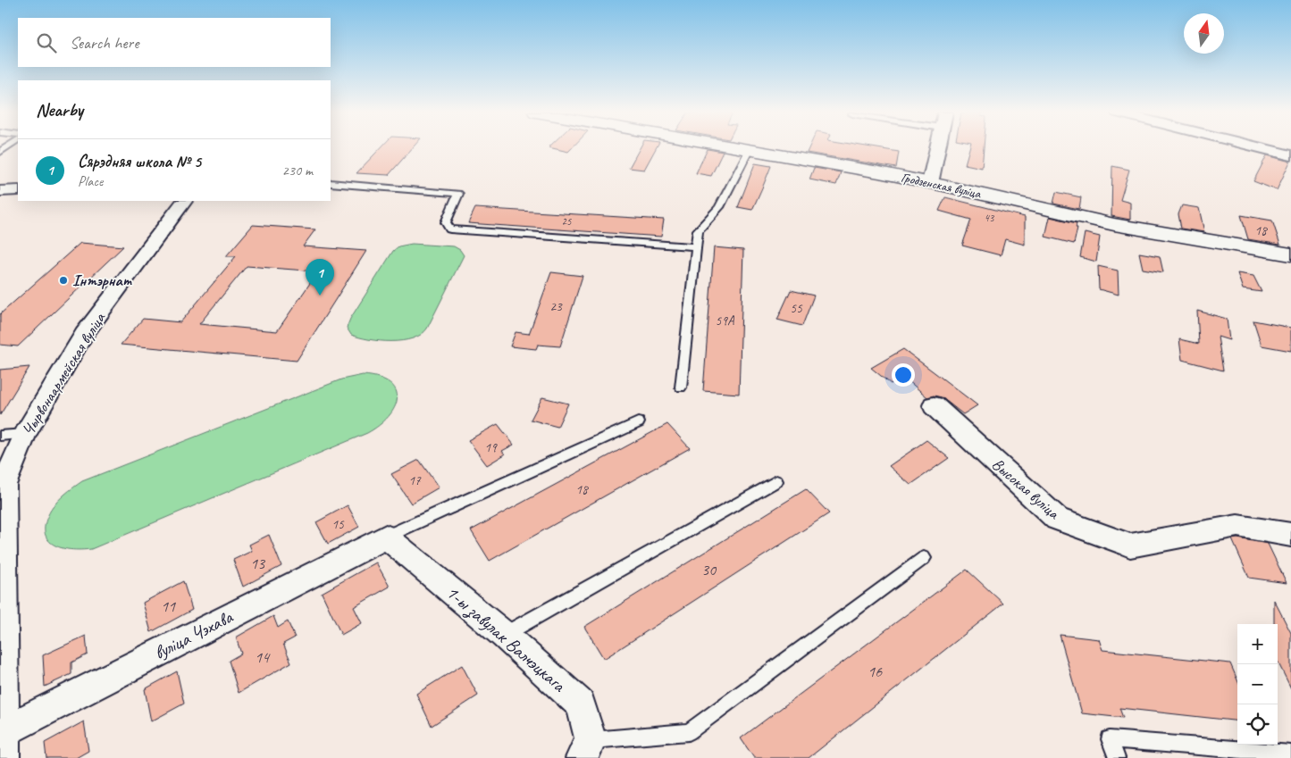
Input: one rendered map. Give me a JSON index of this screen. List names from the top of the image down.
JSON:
{
  "streets": {
    "street": [
      "Гродзенская вуліца",
      "Чырвонаармейская вуліца",
      "Высокая вуліца",
      "вуліца Чэхава",
      "1-ы завулак Валчэцкага"
    ]
  },
  "crossings": [
    ["Чырвонаармейская вуліца", "вуліца Чэхава"],
    ["вуліца Чэхава", "1-ы завулак Валчэцкага"]
  ],
  "places": ["Інтэрнат"],
  "house_numbers": [
    "43",
    "25",
    "18",
    "23",
    "55",
    "59А",
    "19",
    "17",
    "18",
    "15",
    "13",
    "30",
    "11",
    "14",
    "16"
  ],
  "north": "top",
  "page": {
    "search": "Search here",
    "heading": "Nearby",
    "list": [
      {
        "mark": "1",
        "name": "Сярэдняя школа № 5",
        "note": "Place",
        "value": "230 m"
      }
    ],
    "pins": "1",
    "map_buttons": ["+", "−"]
  }
}
